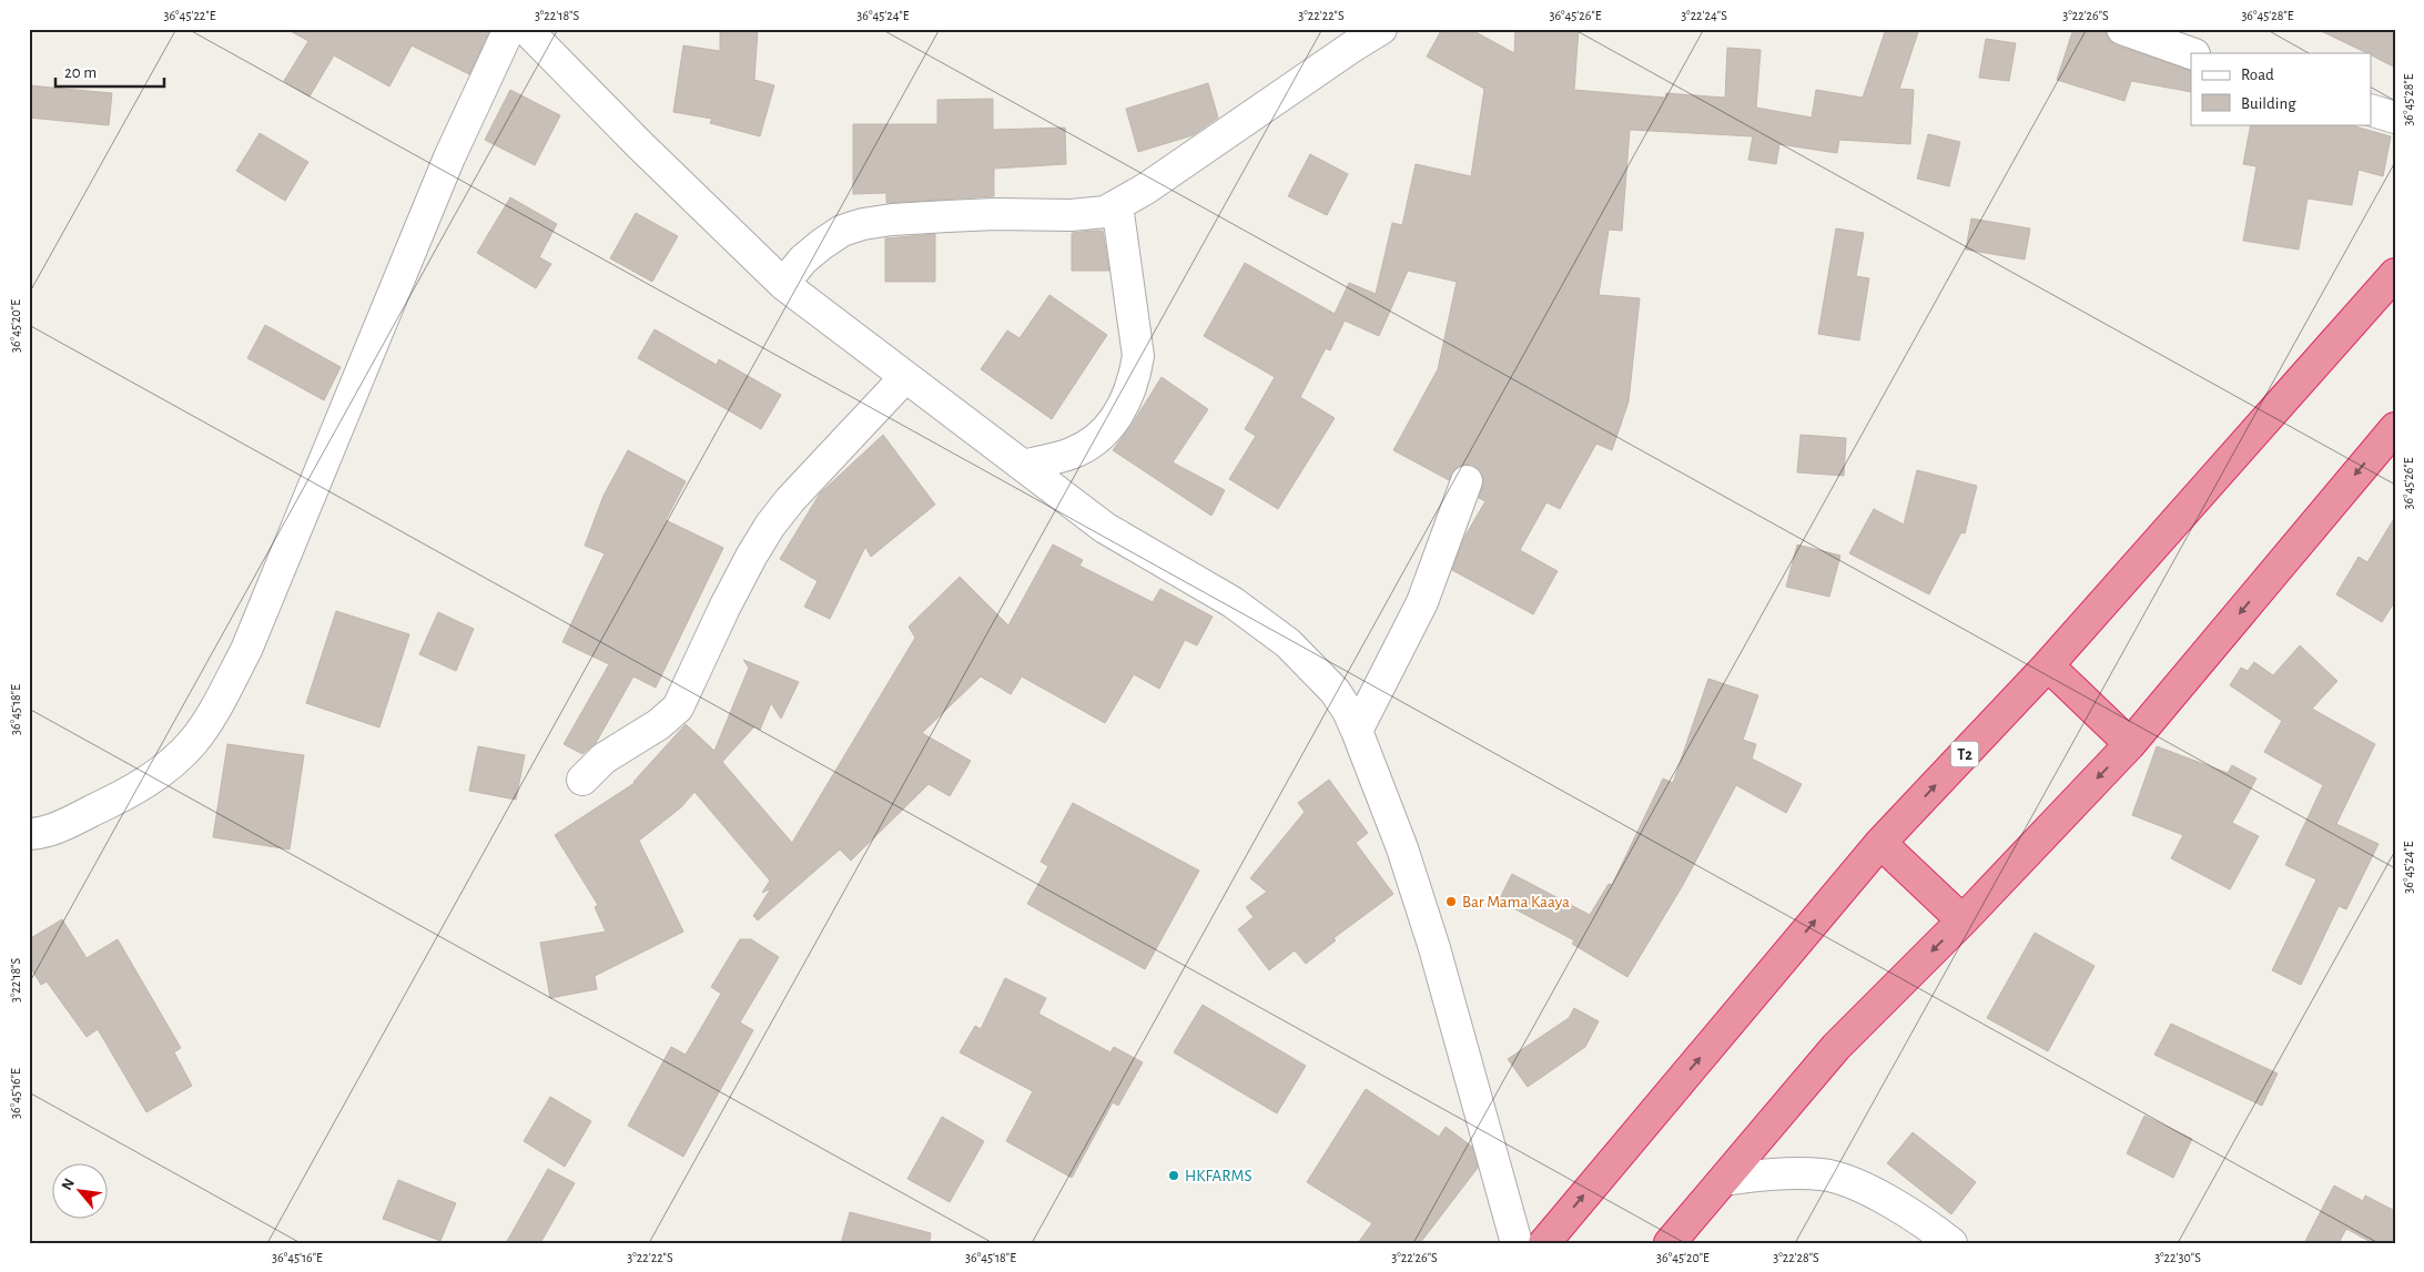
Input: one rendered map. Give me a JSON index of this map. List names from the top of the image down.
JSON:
{
  "streets": {
    "highway": ["T2"]
  },
  "places": ["Bar Mama Kaaya", "HKFARMS"],
  "legend": ["Road", "Building"],
  "scale_bar": "20 m",
  "north": "top left",
  "coordinates": [
    "36°45'22\"E",
    "3°22'18\"S",
    "36°45'24\"E",
    "3°22'22\"S",
    "36°45'26\"E",
    "3°22'24\"S",
    "3°22'26\"S",
    "36°45'28\"E",
    "36°45'20\"E",
    "36°45'18\"E",
    "36°45'16\"E",
    "3°22'28\"S",
    "3°22'30\"S"
  ]
}
